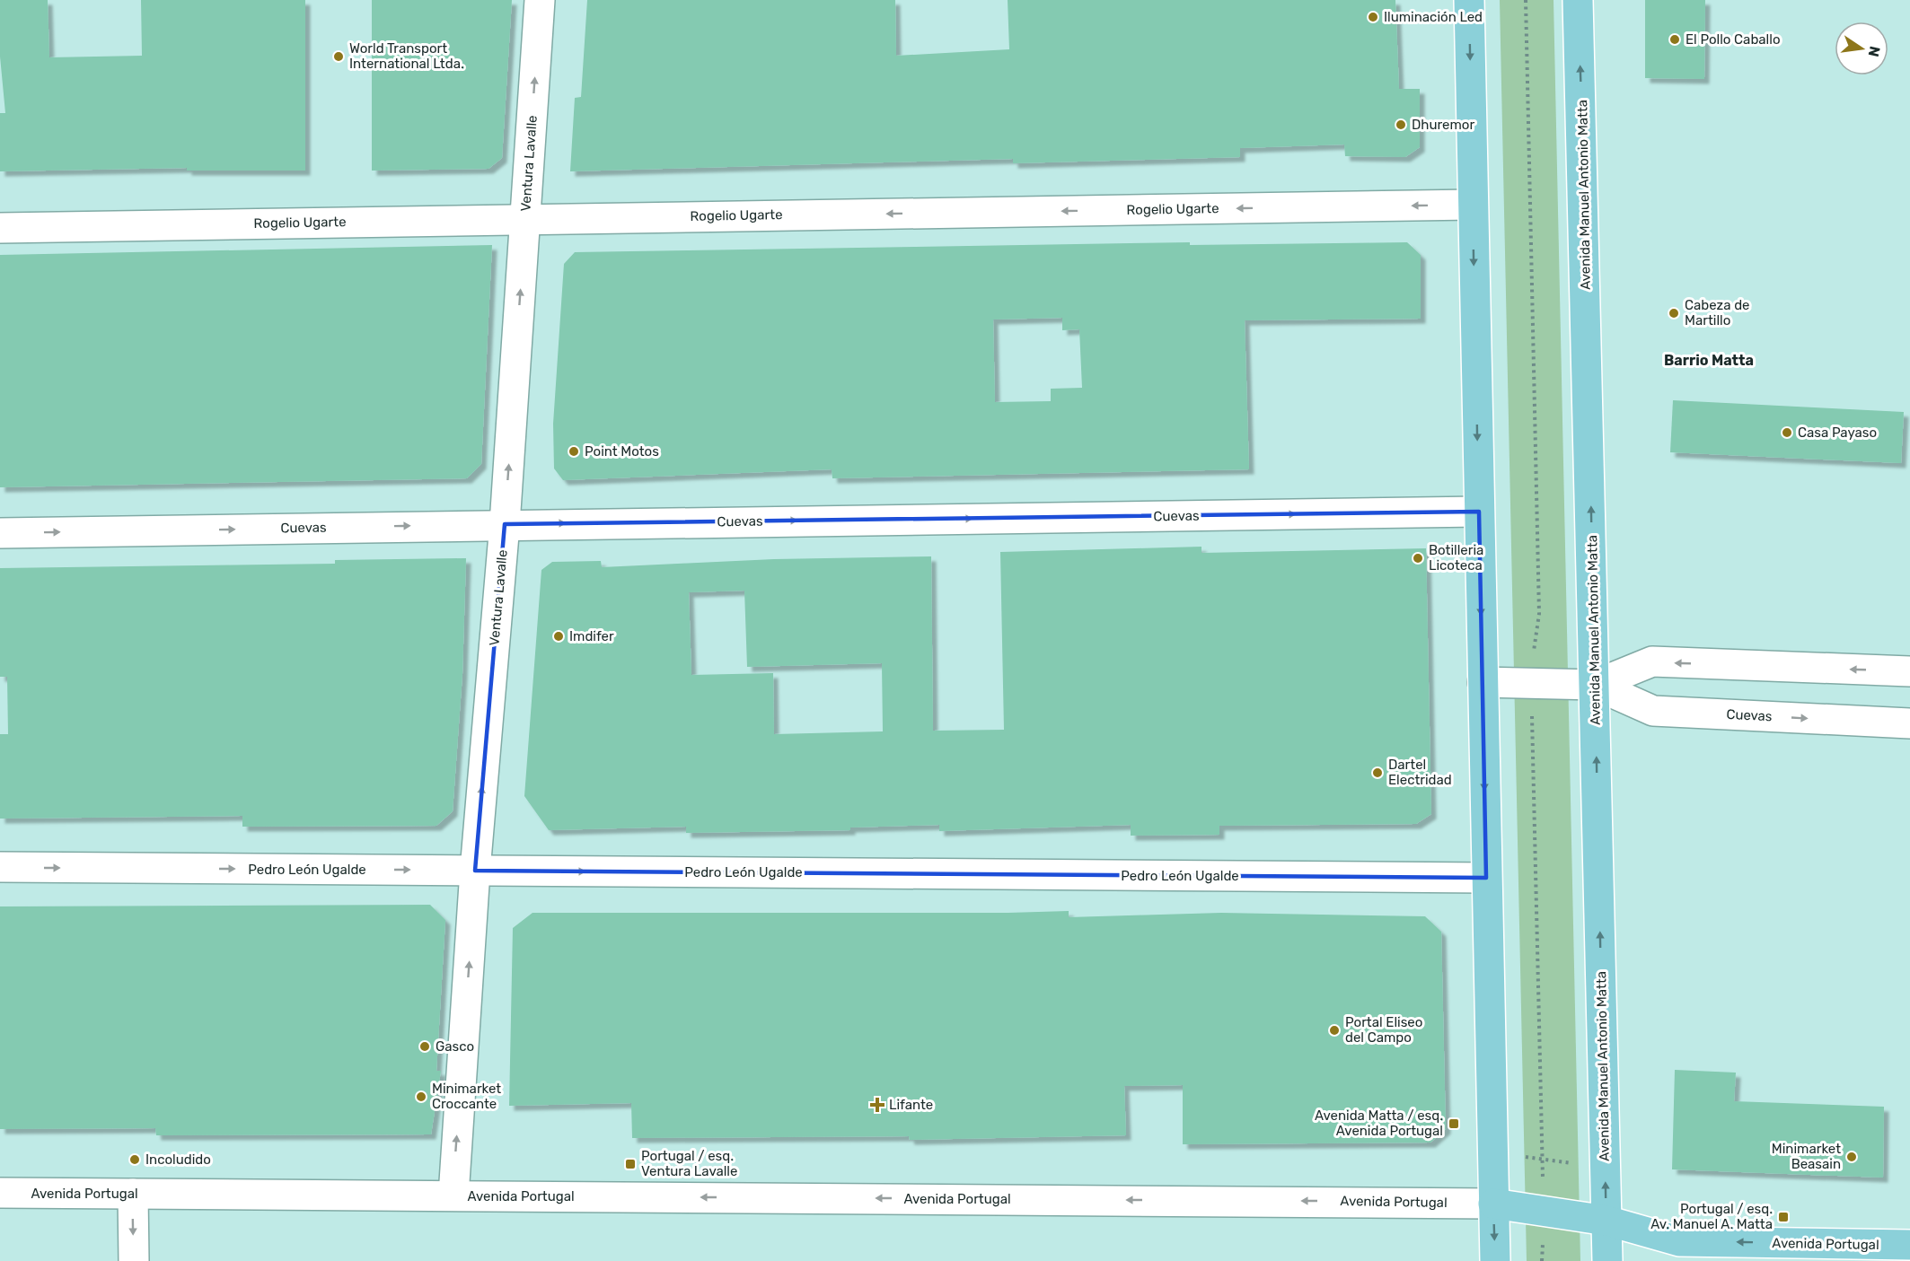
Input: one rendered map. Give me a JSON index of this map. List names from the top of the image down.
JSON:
{
  "streets": {
    "main road": ["Avenida Manuel Antonio Matta", "Avenida Portugal"],
    "street": [
      "Ventura Lavalle",
      "Rogelio Ugarte",
      "Cuevas",
      "Pedro León Ugalde"
    ]
  },
  "crossings": [
    ["Ventura Lavalle", "Rogelio Ugarte"],
    ["Ventura Lavalle", "Cuevas"],
    ["Ventura Lavalle", "Pedro León Ugalde"],
    ["Ventura Lavalle", "Avenida Portugal"],
    ["Avenida Manuel Antonio Matta", "Cuevas"],
    ["Avenida Manuel Antonio Matta", "Avenida Portugal"]
  ],
  "one_way": [
    "Ventura Lavalle",
    "Rogelio Ugarte",
    "Pedro León Ugalde",
    "Avenida Portugal"
  ],
  "districts": ["Barrio Matta"],
  "places": {
    "other": [
      "Iluminación Led",
      "El Pollo Caballo",
      "World Transport International Ltda.",
      "Dhuremor",
      "Cabeza de Martillo",
      "Casa Payaso",
      "Point Motos",
      "Botilleria Licoteca",
      "Imdifer",
      "Dartel Electridad",
      "Portal Eliseo del Campo",
      "Gasco",
      "Minimarket Croccante",
      "Minimarket Beasain",
      "Incoludido"
    ],
    "health": ["Lifante"],
    "transit": ["Avenida Matta / esq. Avenida Portugal", "Portugal / esq. Ventura Lavalle", "Portugal / esq. Av. Manuel A. Matta"]
  },
  "north": "right"
}
